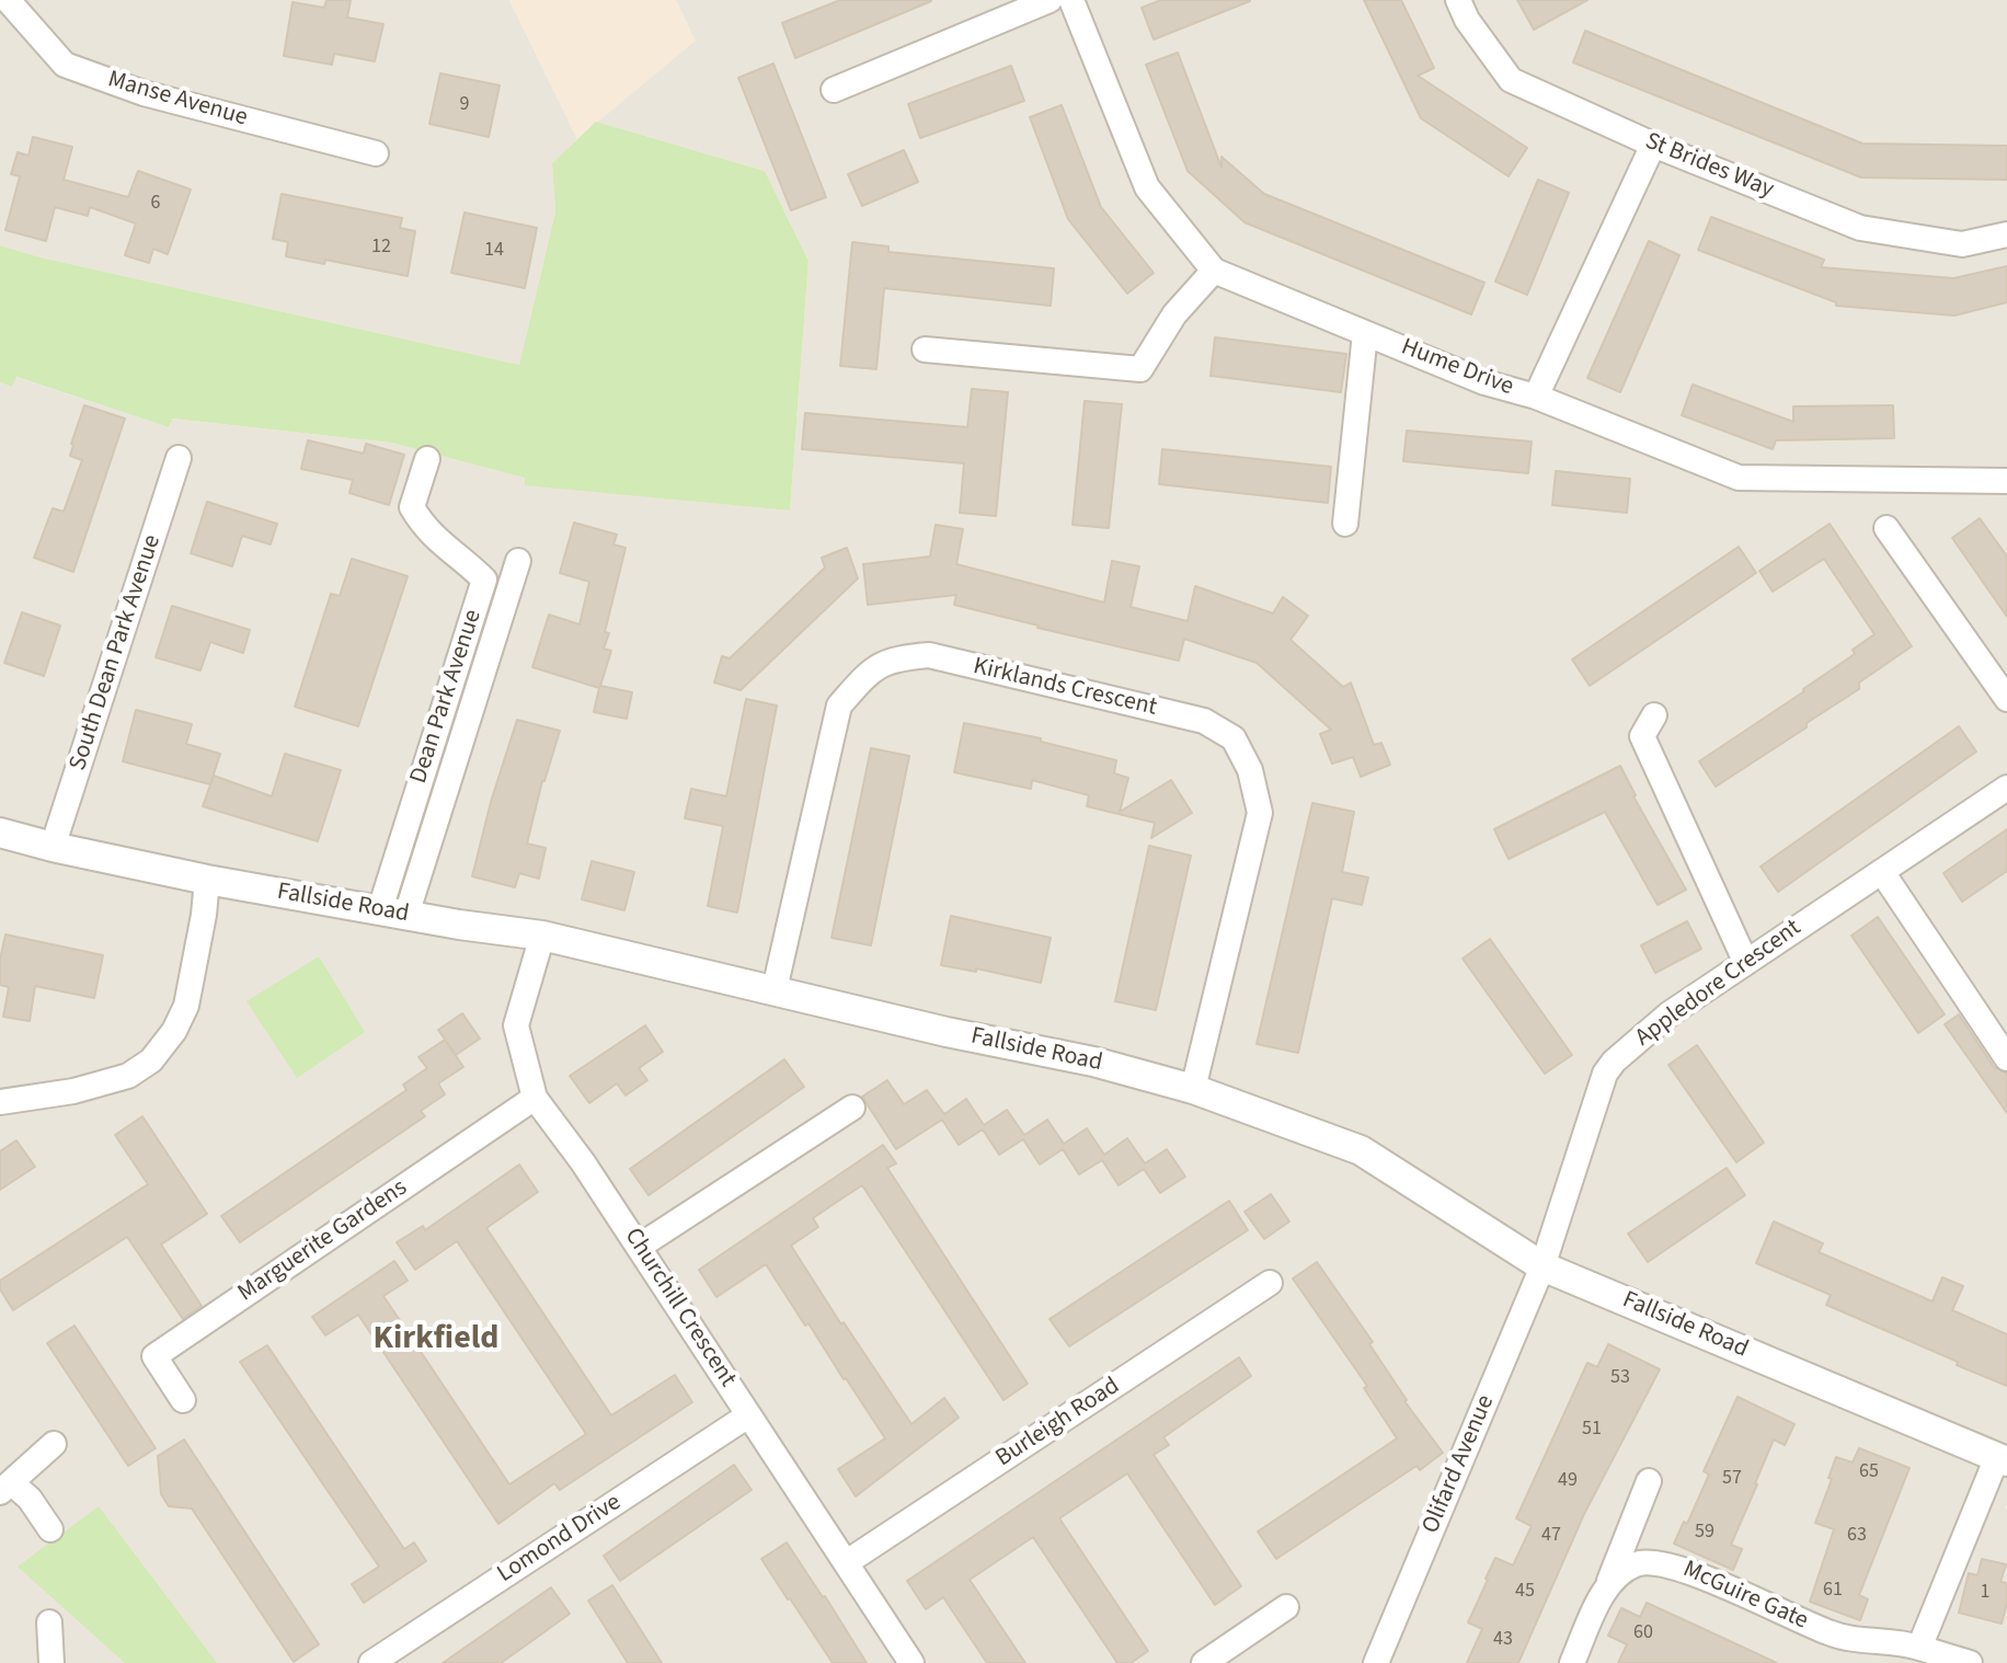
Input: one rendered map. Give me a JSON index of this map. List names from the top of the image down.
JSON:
{
  "streets": {
    "street": [
      "Manse Avenue",
      "St Brides Way",
      "Hume Drive",
      "South Dean Park Avenue",
      "Kirklands Crescent",
      "Dean Park Avenue",
      "Fallside Road",
      "Appledore Crescent",
      "Marguerite Gardens",
      "Churchill Crescent",
      "Burleigh Road",
      "Olifard Avenue",
      "Lomond Drive",
      "McGuire Gate"
    ]
  },
  "crossings": [
    ["South Dean Park Avenue", "Fallside Road"],
    ["Kirklands Crescent", "Fallside Road"],
    ["Dean Park Avenue", "Fallside Road"],
    ["Fallside Road", "Appledore Crescent"],
    ["Fallside Road", "Churchill Crescent"],
    ["Fallside Road", "Olifard Avenue"],
    ["Appledore Crescent", "Olifard Avenue"],
    ["Marguerite Gardens", "Churchill Crescent"],
    ["Churchill Crescent", "Burleigh Road"],
    ["Churchill Crescent", "Lomond Drive"]
  ],
  "districts": ["Kirkfield"],
  "house_numbers": [
    "9",
    "6",
    "12",
    "14",
    "53",
    "51",
    "65",
    "57",
    "49",
    "59",
    "47",
    "63",
    "61",
    "45",
    "1",
    "60",
    "43"
  ]
}
